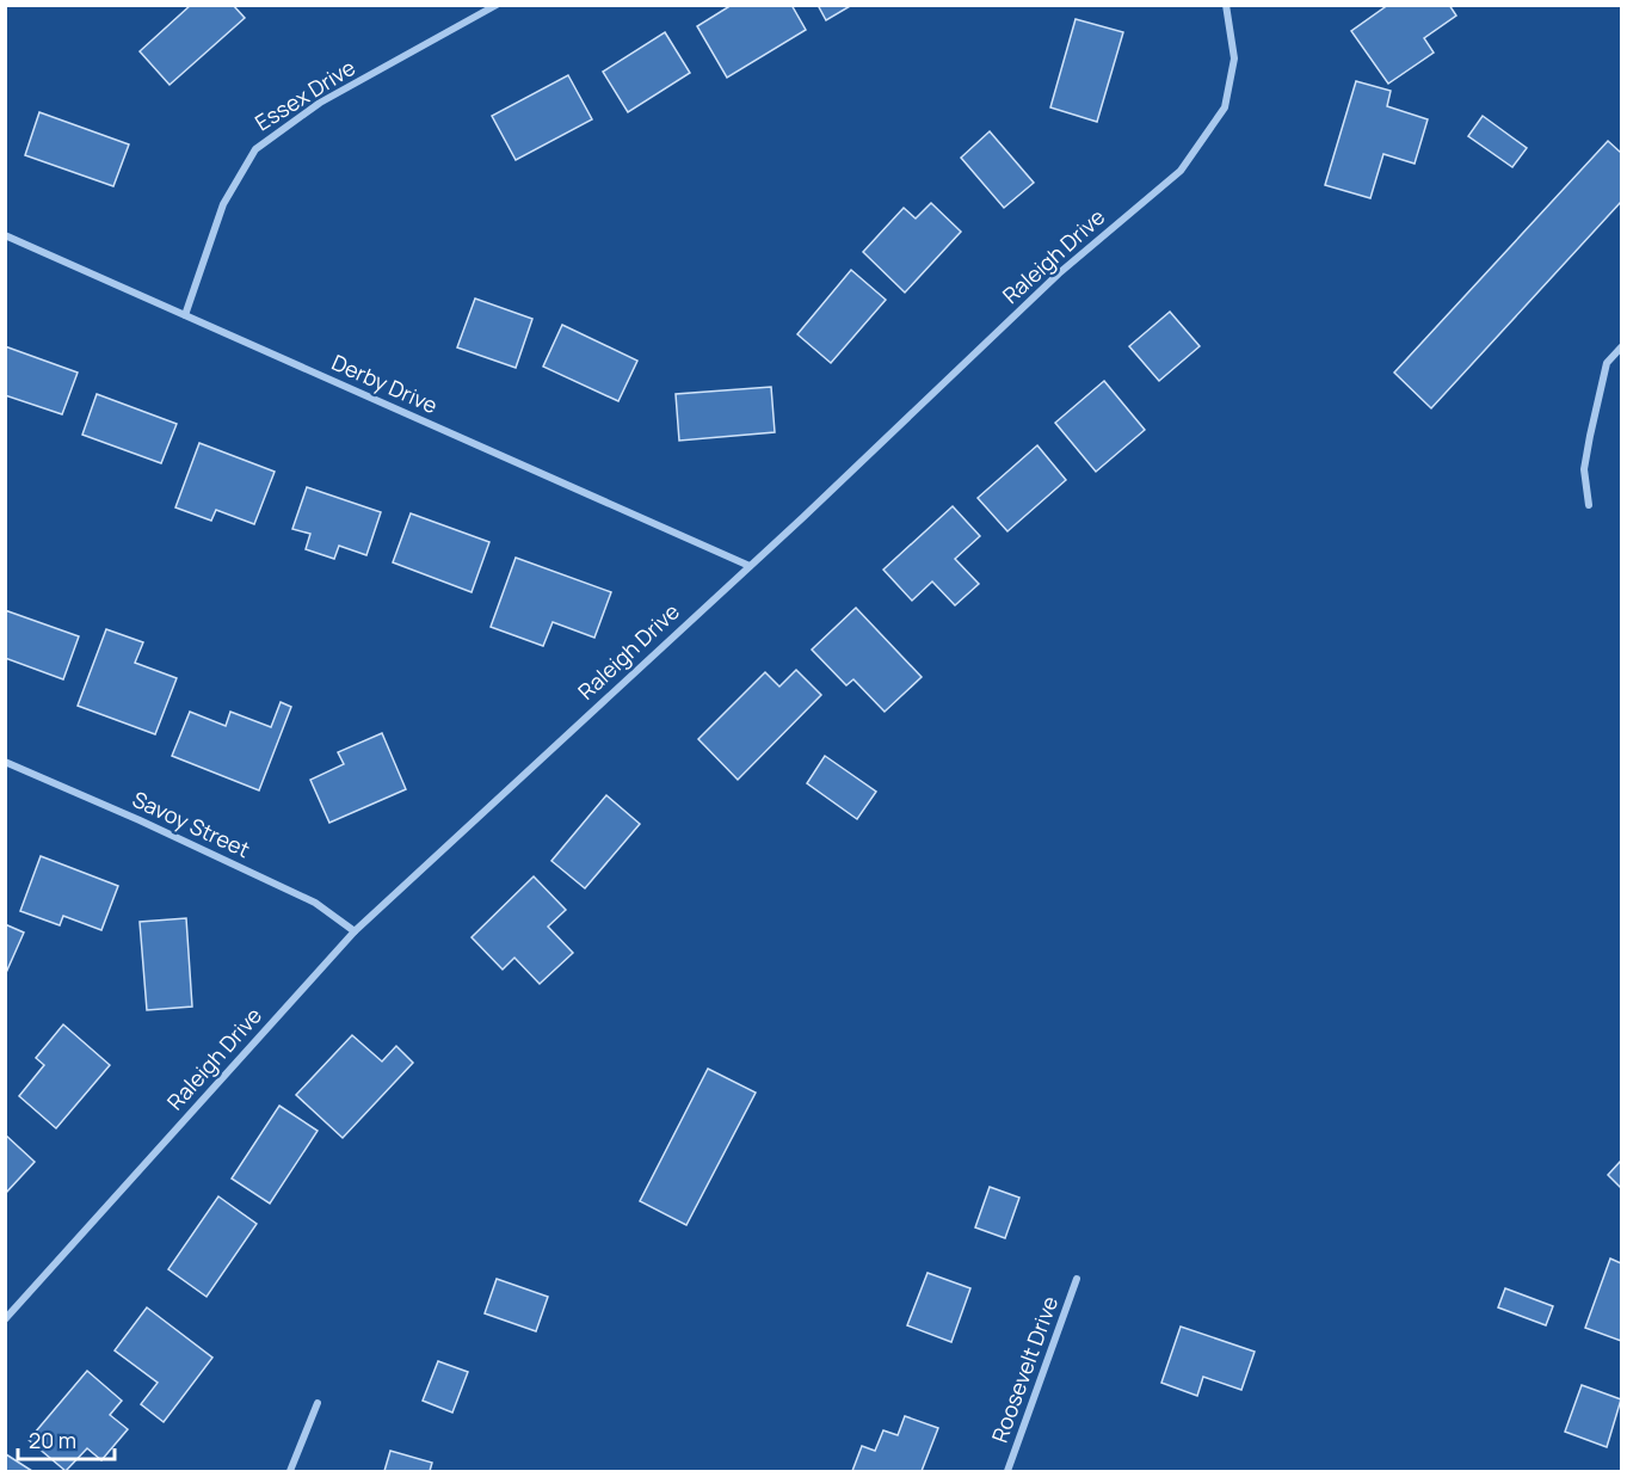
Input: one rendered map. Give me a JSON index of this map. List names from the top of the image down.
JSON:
{
  "streets": {
    "street": [
      "Essex Drive",
      "Raleigh Drive",
      "Derby Drive",
      "Savoy Street",
      "Roosevelt Drive"
    ]
  },
  "crossings": [
    ["Essex Drive", "Derby Drive"],
    ["Raleigh Drive", "Derby Drive"],
    ["Raleigh Drive", "Savoy Street"]
  ],
  "scale_bar": "20 m"
}
